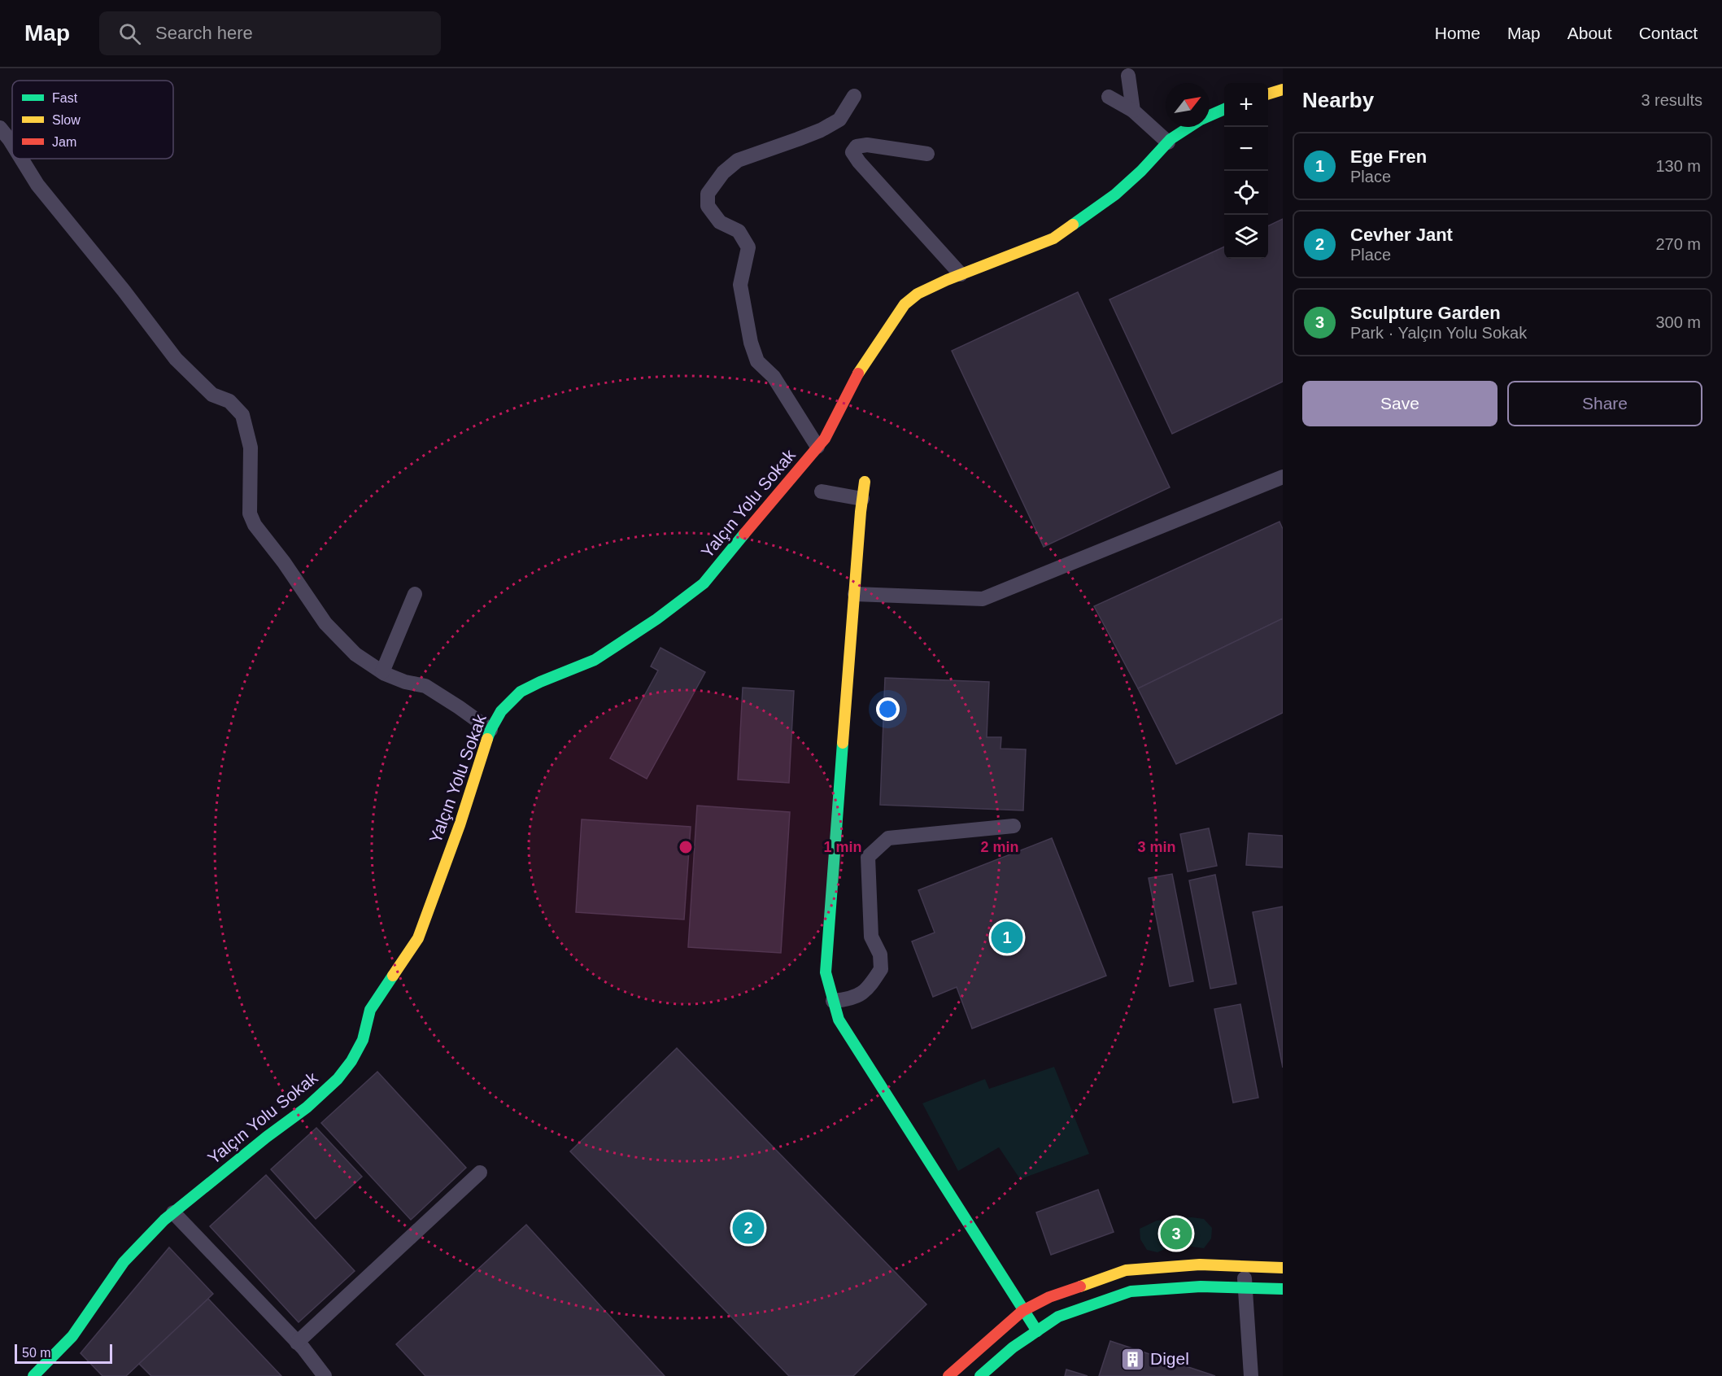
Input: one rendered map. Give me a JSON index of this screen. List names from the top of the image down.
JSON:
{
  "streets": {
    "street": ["Yalçın Yolu Sokak"]
  },
  "places": {
    "building": ["Digel"]
  },
  "legend": ["Fast", "Slow", "Jam"],
  "scale_bar": "50 m",
  "north": "top right",
  "page": {
    "header": "Map",
    "search": "Search here",
    "nav": [
      "Home",
      "Map",
      "About",
      "Contact"
    ],
    "heading": ["Nearby", "3 results"],
    "map_buttons": ["+", "−"],
    "list": [
      {
        "mark": "1",
        "name": "Ege Fren",
        "note": "Place",
        "value": "130 m"
      },
      {
        "mark": "2",
        "name": "Cevher Jant",
        "note": "Place",
        "value": "270 m"
      },
      {
        "mark": "3",
        "name": "Sculpture Garden",
        "note": "Park · Yalçın Yolu Sokak",
        "value": "300 m"
      }
    ],
    "buttons": ["Save", "Share"],
    "pins": ["1", "2", "3"],
    "scale": "50 m"
  },
  "rings": ["1 min", "2 min", "3 min"]
}
